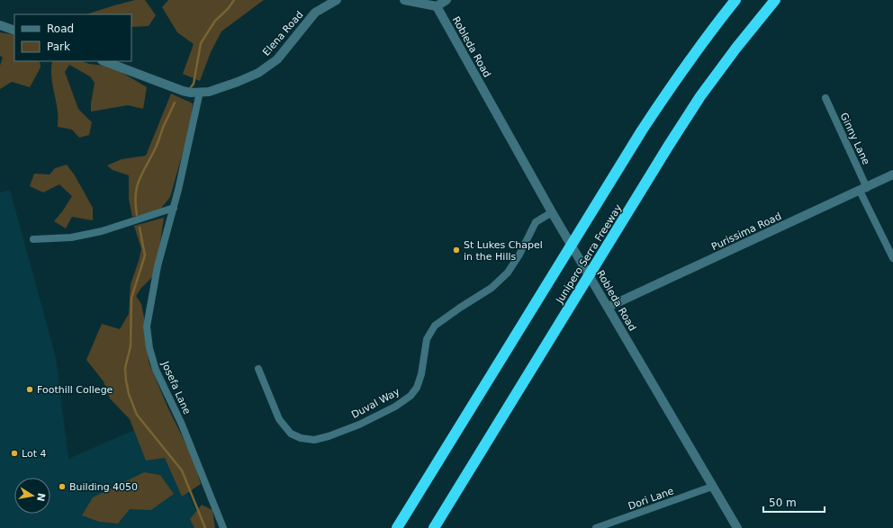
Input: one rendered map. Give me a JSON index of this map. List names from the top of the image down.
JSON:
{
  "streets": {
    "highway": ["Junipero Serra Freeway"],
    "street": [
      "Elena Road",
      "Robleda Road",
      "Ginny Lane",
      "Purissima Road",
      "Josefa Lane",
      "Duval Way",
      "Dori Lane"
    ]
  },
  "crossings": [
    ["Elena Road", "Josefa Lane"],
    ["Robleda Road", "Purissima Road"],
    ["Robleda Road", "Duval Way"],
    ["Robleda Road", "Dori Lane"],
    ["Ginny Lane", "Purissima Road"]
  ],
  "places": [
    "St Lukes Chapel in the Hills",
    "Foothill College",
    "Lot 4",
    "Building 4050"
  ],
  "legend": ["Road", "Park"],
  "scale_bar": "50 m",
  "north": "right"
}
